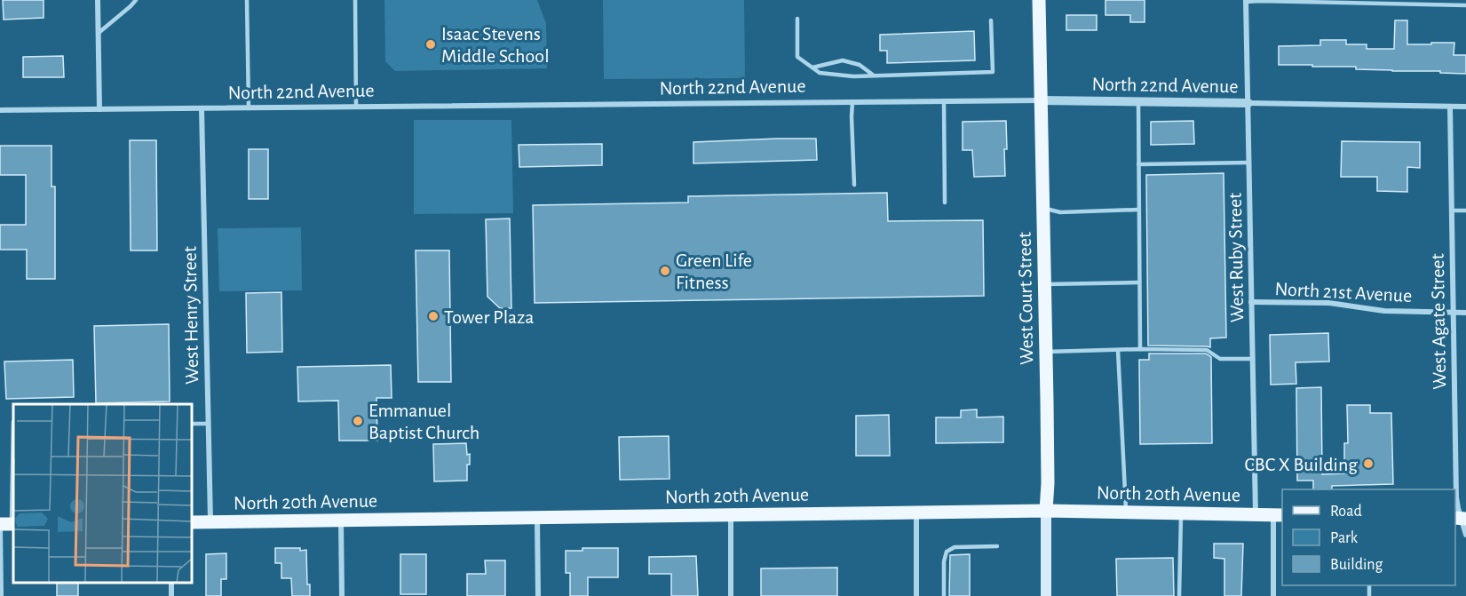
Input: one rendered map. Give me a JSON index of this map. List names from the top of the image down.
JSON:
{
  "streets": {
    "main road": ["West Court Street", "North 20th Avenue"],
    "street": [
      "North 22nd Avenue",
      "West Ruby Street",
      "North 21st Avenue",
      "West Henry Street",
      "West Agate Street"
    ]
  },
  "crossings": [
    ["North 22nd Avenue", "West Ruby Street"],
    ["North 22nd Avenue", "West Court Street"],
    ["North 22nd Avenue", "West Henry Street"],
    ["North 22nd Avenue", "West Agate Street"],
    ["West Ruby Street", "North 21st Avenue"],
    ["West Ruby Street", "North 20th Avenue"],
    ["North 21st Avenue", "West Agate Street"],
    ["West Court Street", "North 20th Avenue"],
    ["West Henry Street", "North 20th Avenue"]
  ],
  "places": [
    "Isaac Stevens Middle School",
    "Green Life Fitness",
    "Tower Plaza",
    "Emmanuel Baptist Church",
    "CBC X Building"
  ],
  "legend": ["Road", "Park", "Building"]
}
